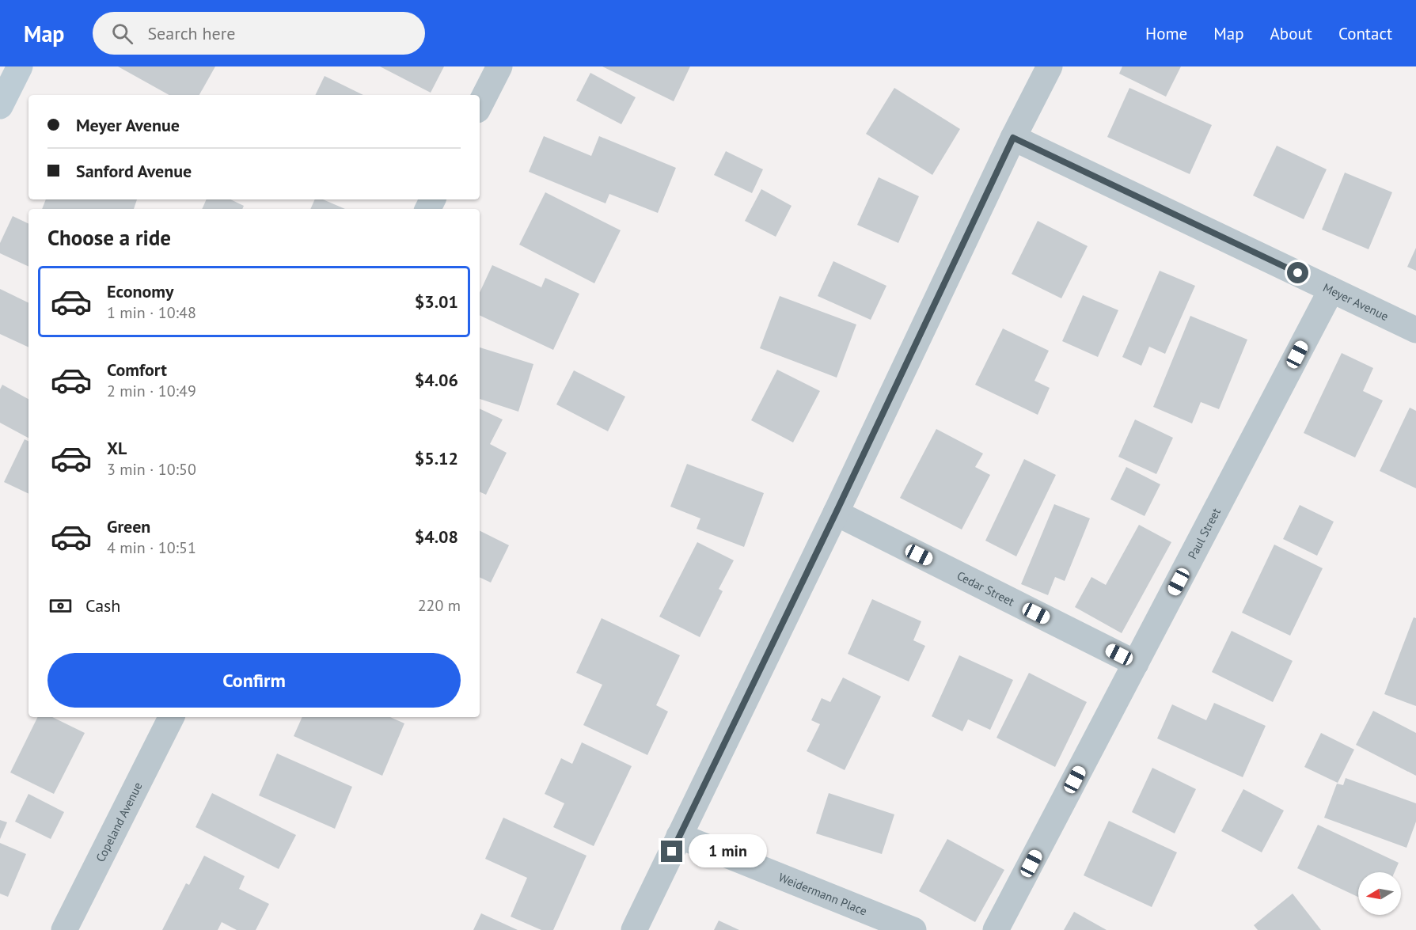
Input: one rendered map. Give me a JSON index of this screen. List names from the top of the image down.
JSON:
{
  "streets": {
    "street": [
      "Meyer Avenue",
      "Paul Street",
      "Cedar Street",
      "Copeland Avenue",
      "Weidermann Place"
    ]
  },
  "crossings": [
    ["Meyer Avenue", "Paul Street"],
    ["Paul Street", "Cedar Street"]
  ],
  "north": "left",
  "page": {
    "header": "Map",
    "search": "Search here",
    "nav": [
      "Home",
      "Map",
      "About",
      "Contact"
    ],
    "banner": ["Meyer Avenue", "Sanford Avenue"],
    "heading": "Choose a ride",
    "list": [
      {
        "name": "Economy",
        "note": "1 min · 10:48",
        "value": "$3.01"
      },
      {
        "name": "Comfort",
        "note": "2 min · 10:49",
        "value": "$4.06"
      },
      {
        "name": "XL",
        "note": "3 min · 10:50",
        "value": "$5.12"
      },
      {
        "name": "Green",
        "note": "4 min · 10:51",
        "value": "$4.08"
      }
    ],
    "pay": ["Cash", "220 m"],
    "buttons": "Confirm",
    "bubble": "1 min"
  }
}
